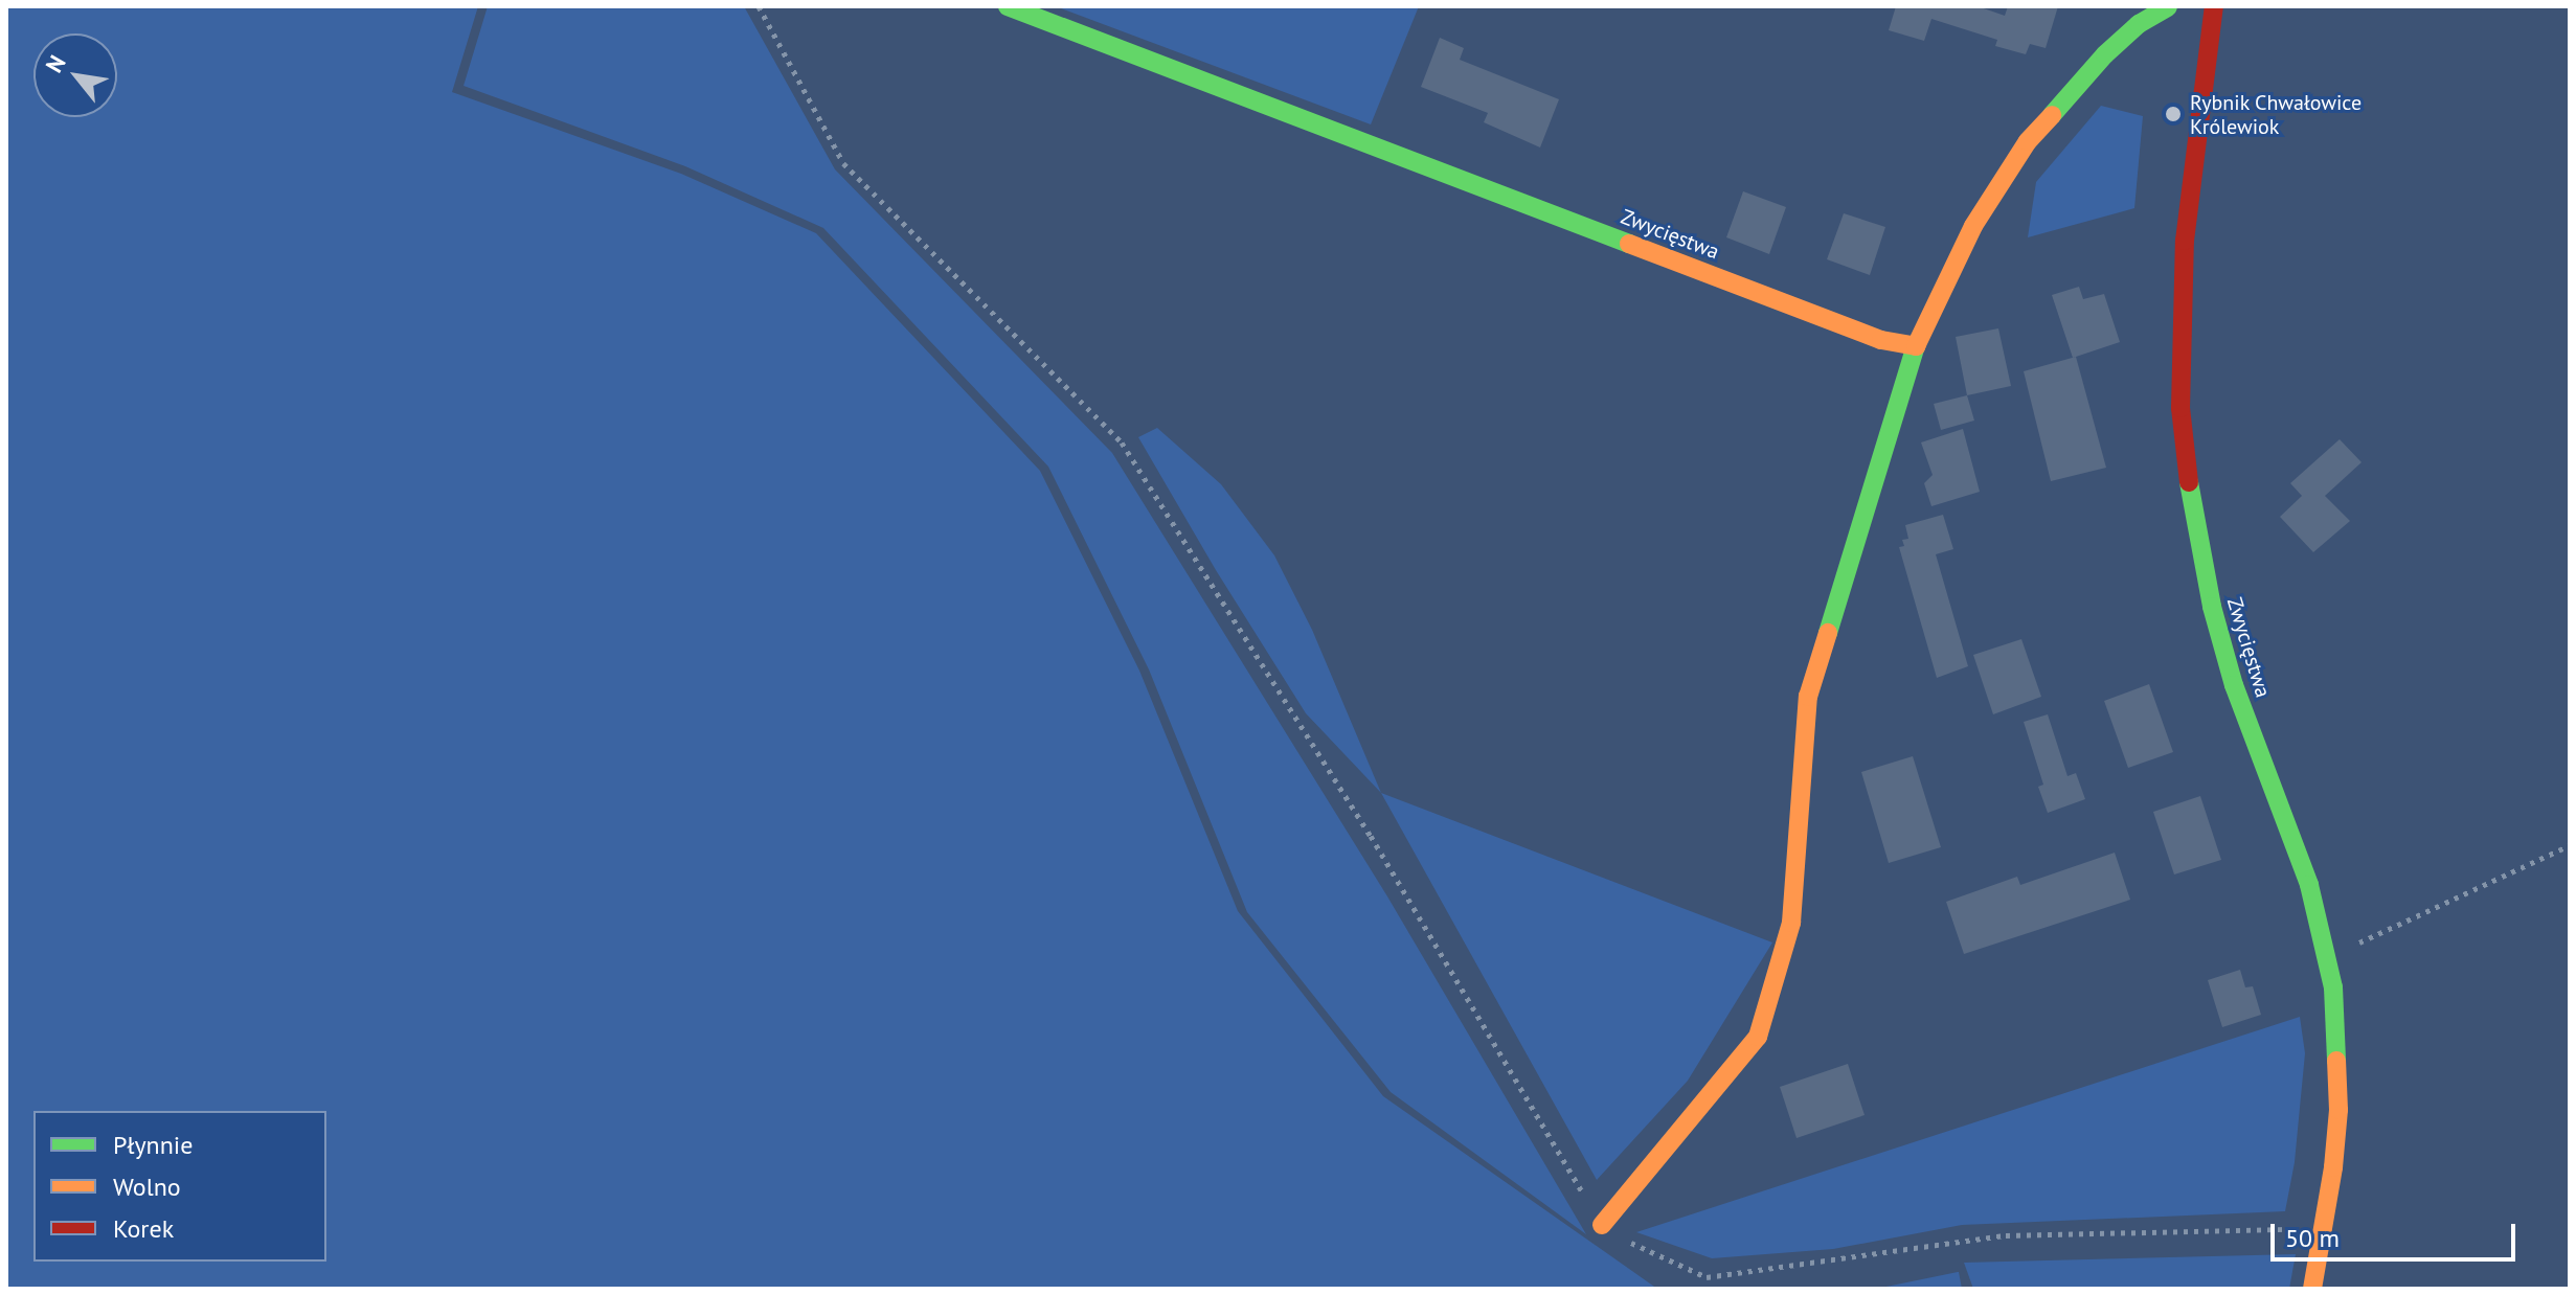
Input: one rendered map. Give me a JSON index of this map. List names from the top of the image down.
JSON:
{
  "streets": {
    "street": ["Zwycięstwa"]
  },
  "places": ["Rybnik Chwałowice Królewiok"],
  "legend": ["Płynnie", "Wolno", "Korek"],
  "scale_bar": "50 m",
  "north": "top left"
}
